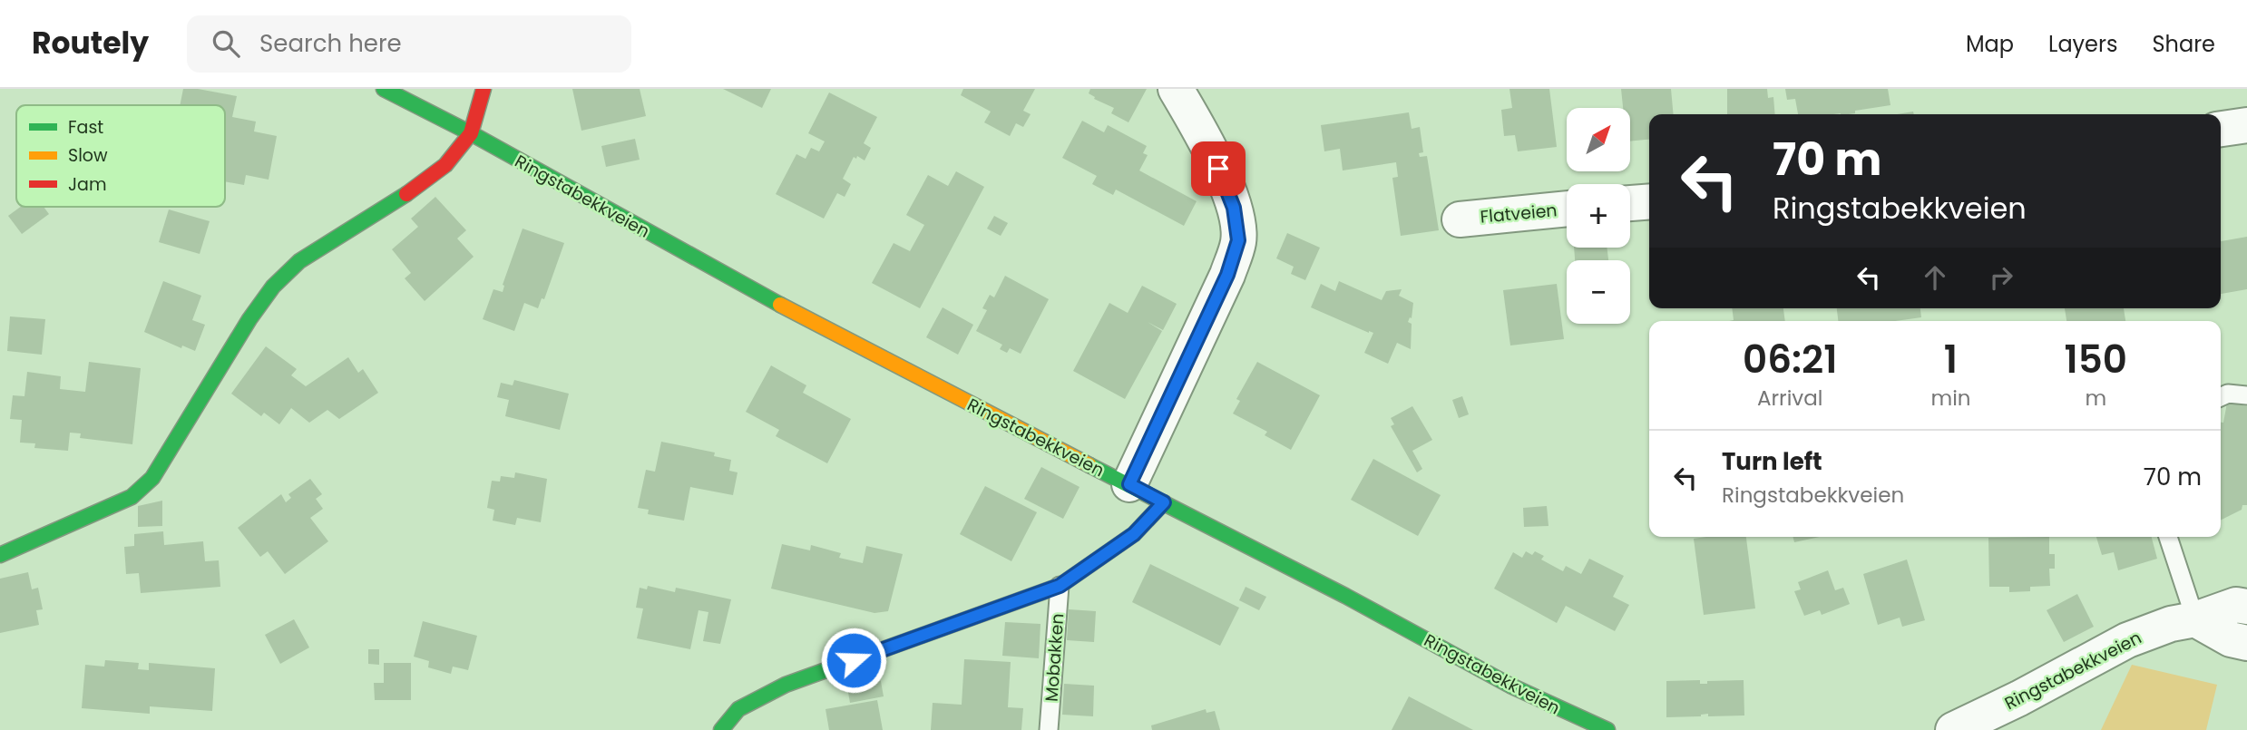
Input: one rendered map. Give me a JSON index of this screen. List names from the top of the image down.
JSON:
{
  "streets": {
    "street": ["Ringstabekkveien", "Flatveien", "Mobakken"]
  },
  "crossings": [
    ["Ringstabekkveien", "Mobakken"]
  ],
  "legend": ["Fast", "Slow", "Jam"],
  "north": "top right",
  "page": {
    "header": "Routely",
    "search": "Search here",
    "nav": ["Map", "Layers", "Share"],
    "map_buttons": ["+", "−"],
    "turn": ["70 m", "Ringstabekkveien"],
    "eta": [
      "06:21",
      "Arrival",
      "1",
      "min",
      "150",
      "m"
    ],
    "list": [
      {
        "name": "Turn left",
        "note": "Ringstabekkveien",
        "value": "70 m"
      }
    ]
  }
}
